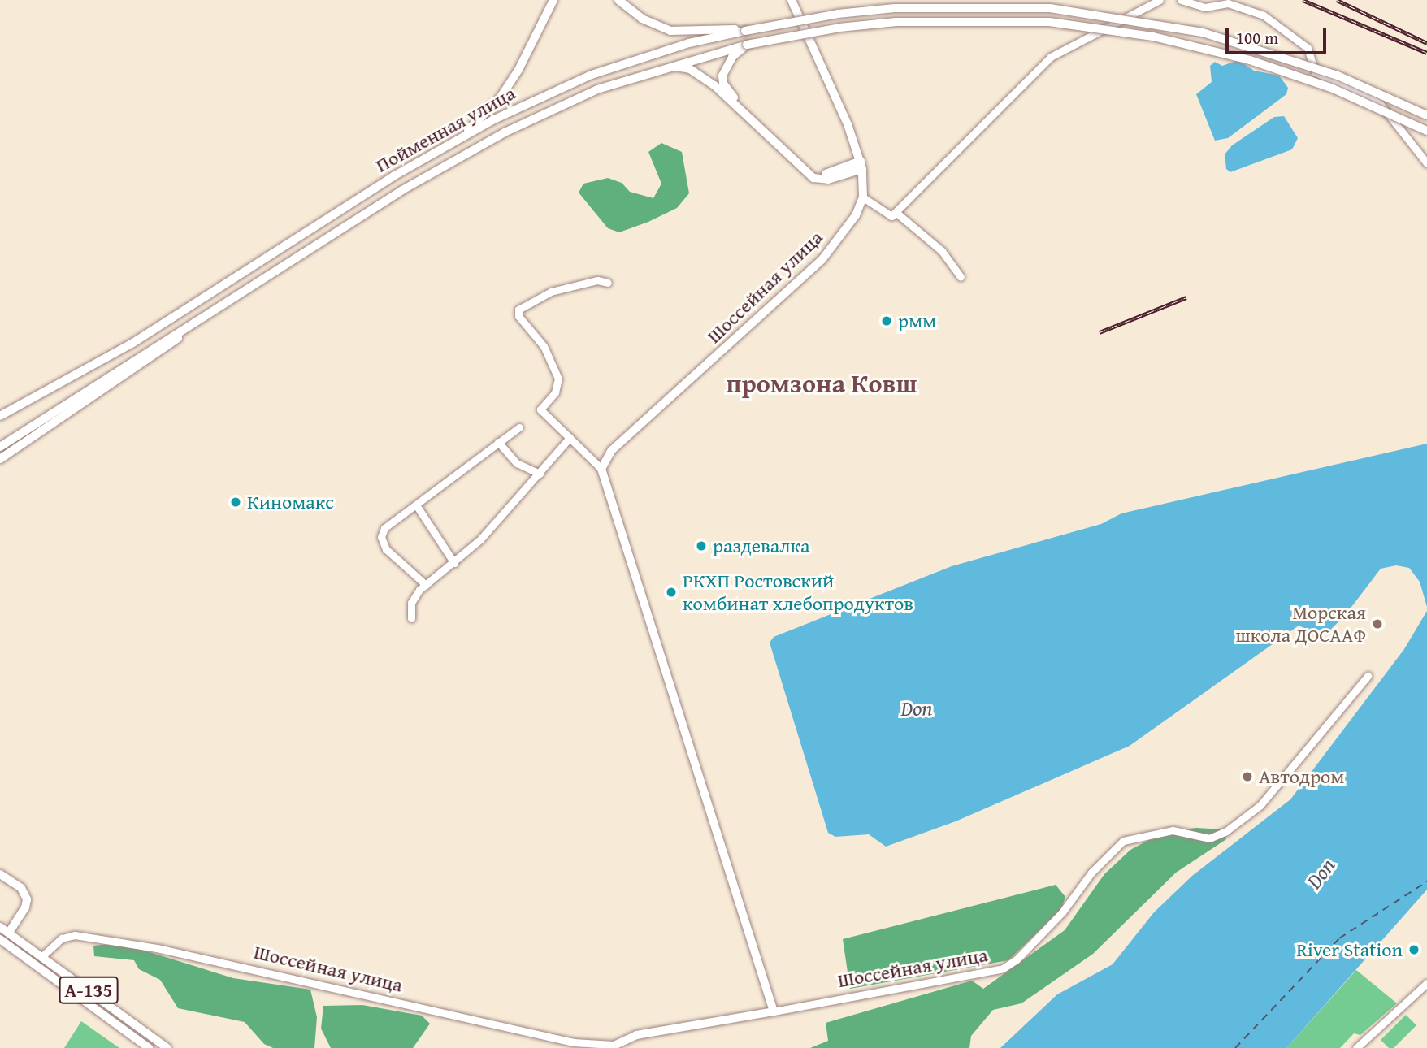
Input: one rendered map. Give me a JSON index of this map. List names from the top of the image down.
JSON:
{
  "streets": {
    "main road": ["Пойменная улица", "Шоссейная улица", "А-135"]
  },
  "crossings": [
    ["Шоссейная улица", "А-135"]
  ],
  "districts": ["промзона Ковш"],
  "water": ["Don"],
  "places": [
    "рмм",
    "Киномакс",
    "раздевалка",
    "РКХП Ростовский комбинат хлебопродуктов",
    "Морская школа ДОСААФ",
    "Автодром",
    "River Station"
  ],
  "scale_bar": "100 m"
}
